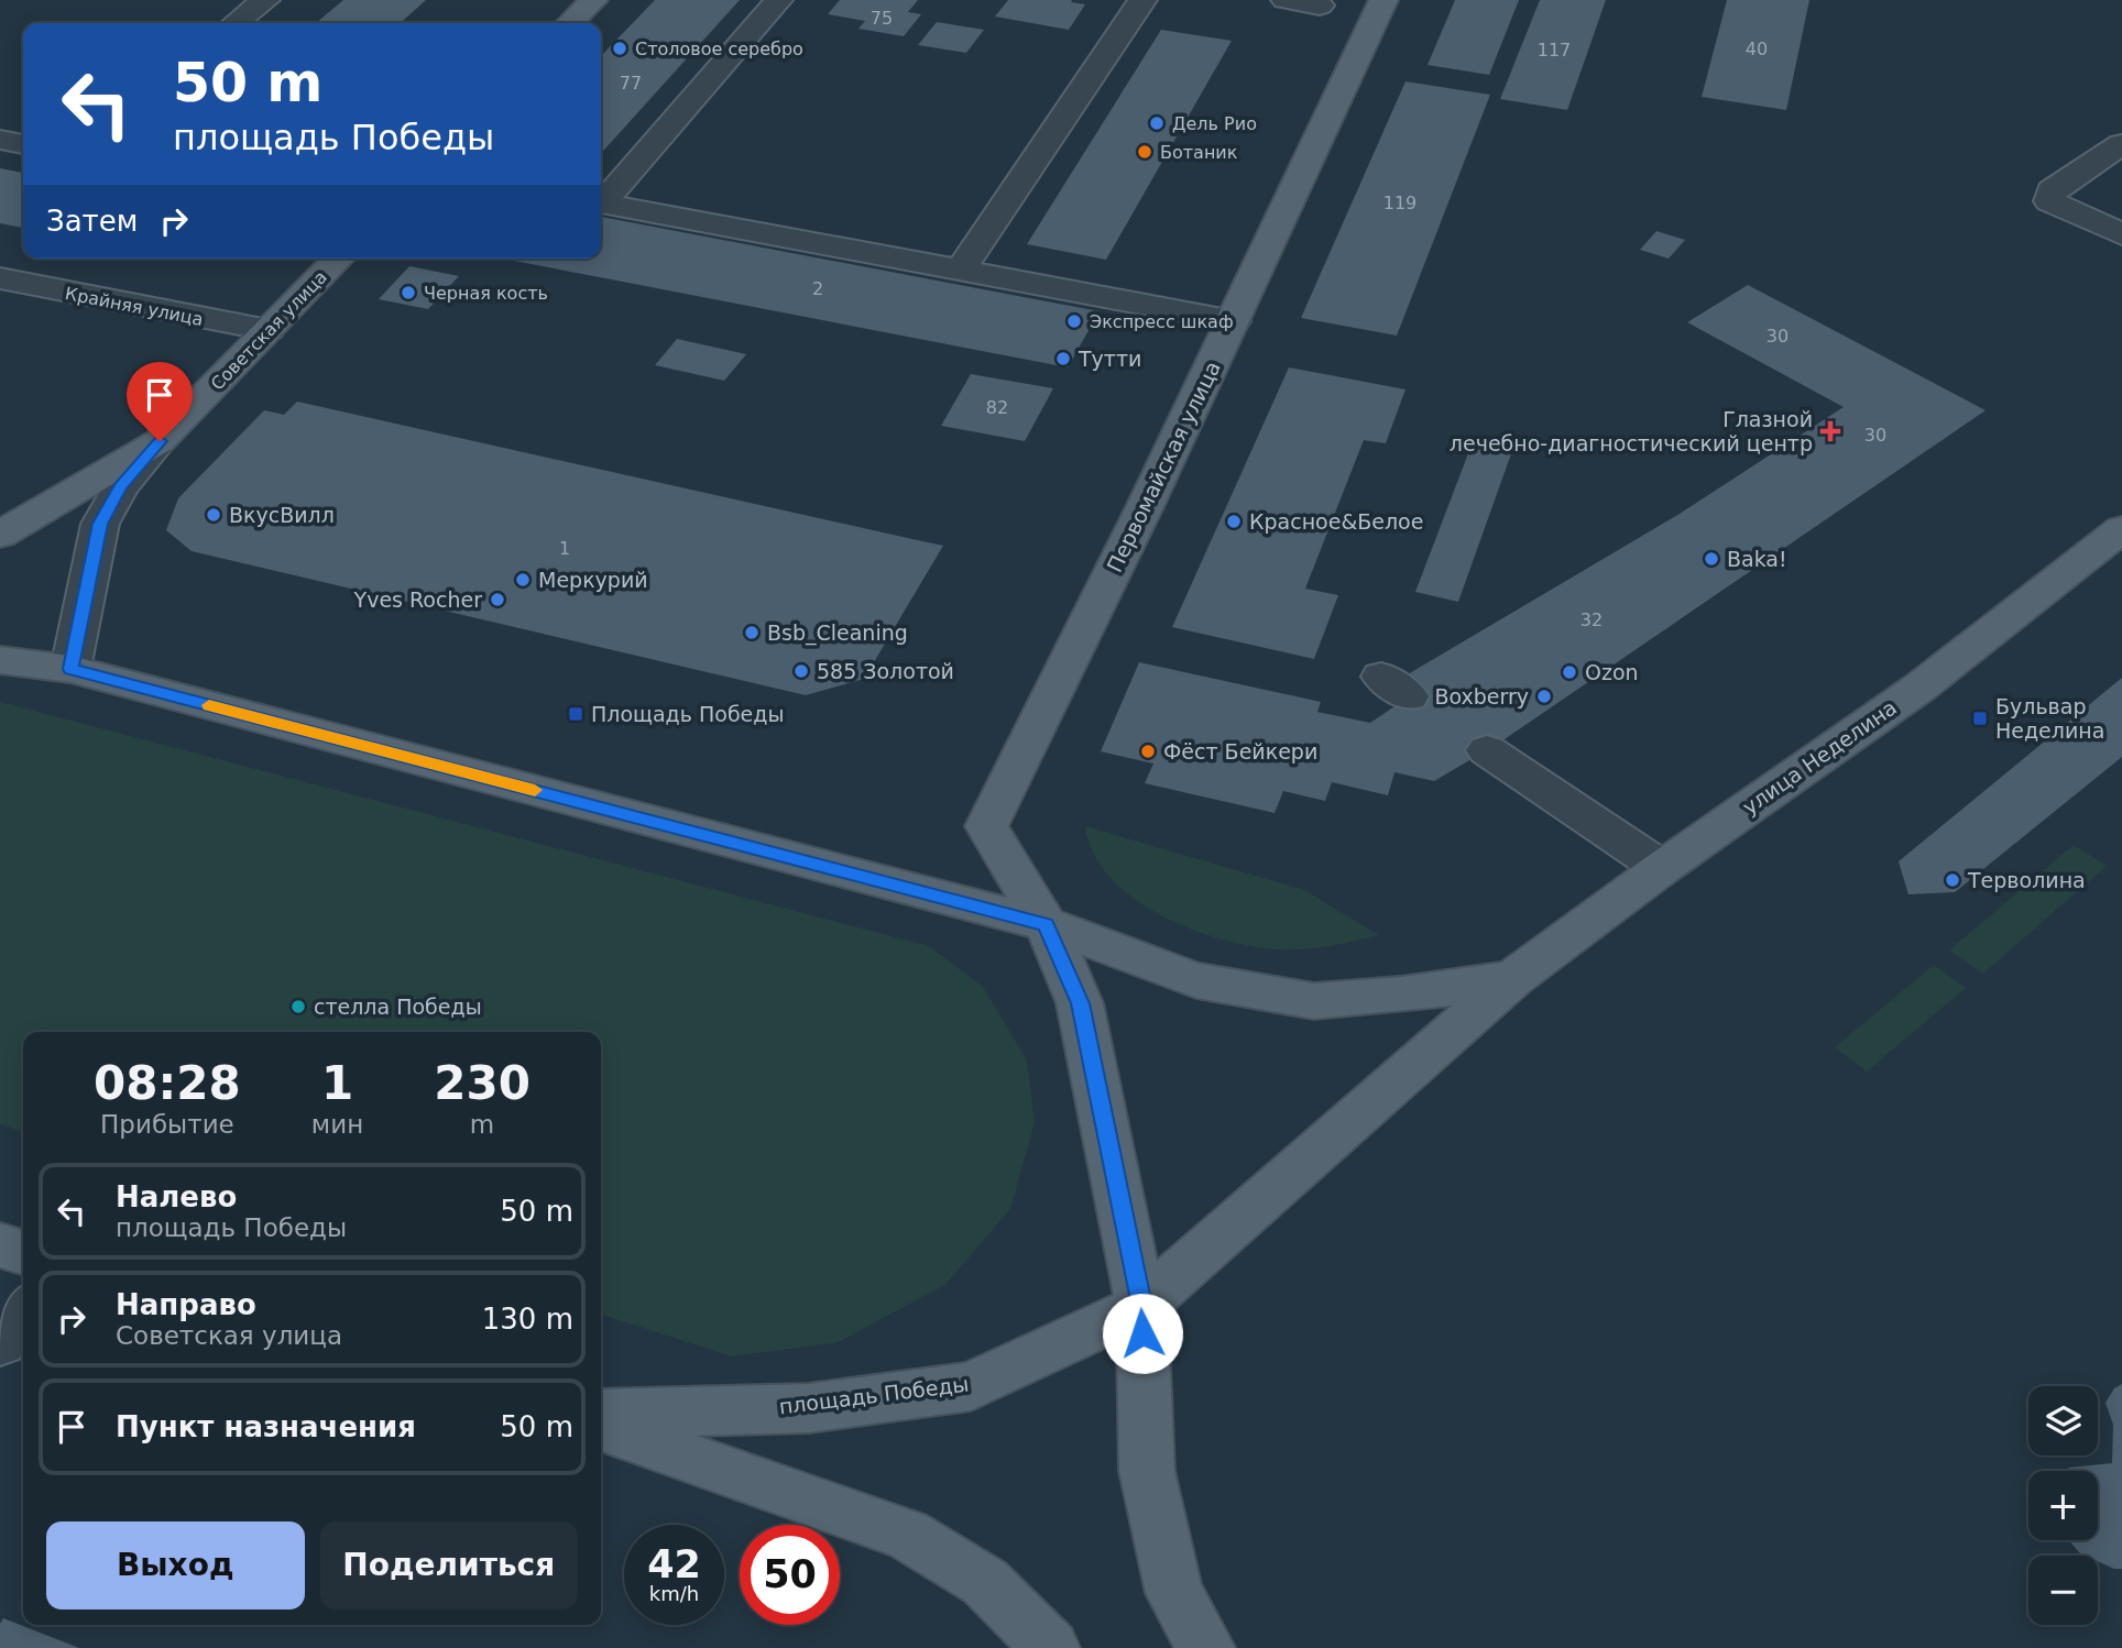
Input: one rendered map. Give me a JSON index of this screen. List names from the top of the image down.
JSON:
{
  "streets": {
    "main road": [
      "Советская улица",
      "Первомайская улица",
      "улица Неделина",
      "площадь Победы"
    ],
    "street": ["Крайняя улица"]
  },
  "crossings": [
    ["Крайняя улица", "Советская улица"],
    ["улица Неделина", "площадь Победы"]
  ],
  "places": {
    "other": [
      "Столовое серебро",
      "Дель Рио",
      "Ботаник",
      "Черная кость",
      "Экспресс шкаф",
      "Тутти",
      "ВкусВилл",
      "Красное&Белое",
      "Baka!",
      "Меркурий",
      "Yves Rocher",
      "Bsb_Cleaning",
      "585 Золотой",
      "Ozon",
      "Boxberry",
      "Фёст Бейкери",
      "Терволина",
      "стелла Победы"
    ],
    "health": ["Глазной лечебно-диагностический центр"],
    "transit": ["Площадь Победы", "Бульвар Неделина"]
  },
  "house_numbers": [
    "75",
    "40",
    "117",
    "77",
    "119",
    "2",
    "30",
    "82",
    "30",
    "1",
    "32"
  ],
  "page": {
    "turn": ["50 m", "площадь Победы"],
    "then": "Затем",
    "eta": [
      "08:28",
      "Прибытие",
      "1",
      "мин",
      "230",
      "m"
    ],
    "list": [
      {
        "name": "Налево",
        "note": "площадь Победы",
        "value": "50 m"
      },
      {
        "name": "Направо",
        "note": "Советская улица",
        "value": "130 m"
      },
      {
        "name": "Пункт назначения",
        "value": "50 m"
      }
    ],
    "map_buttons": ["+", "−"],
    "buttons": ["Выход", "Поделиться"],
    "speed": "42 km/h",
    "limit": "50"
  }
}
